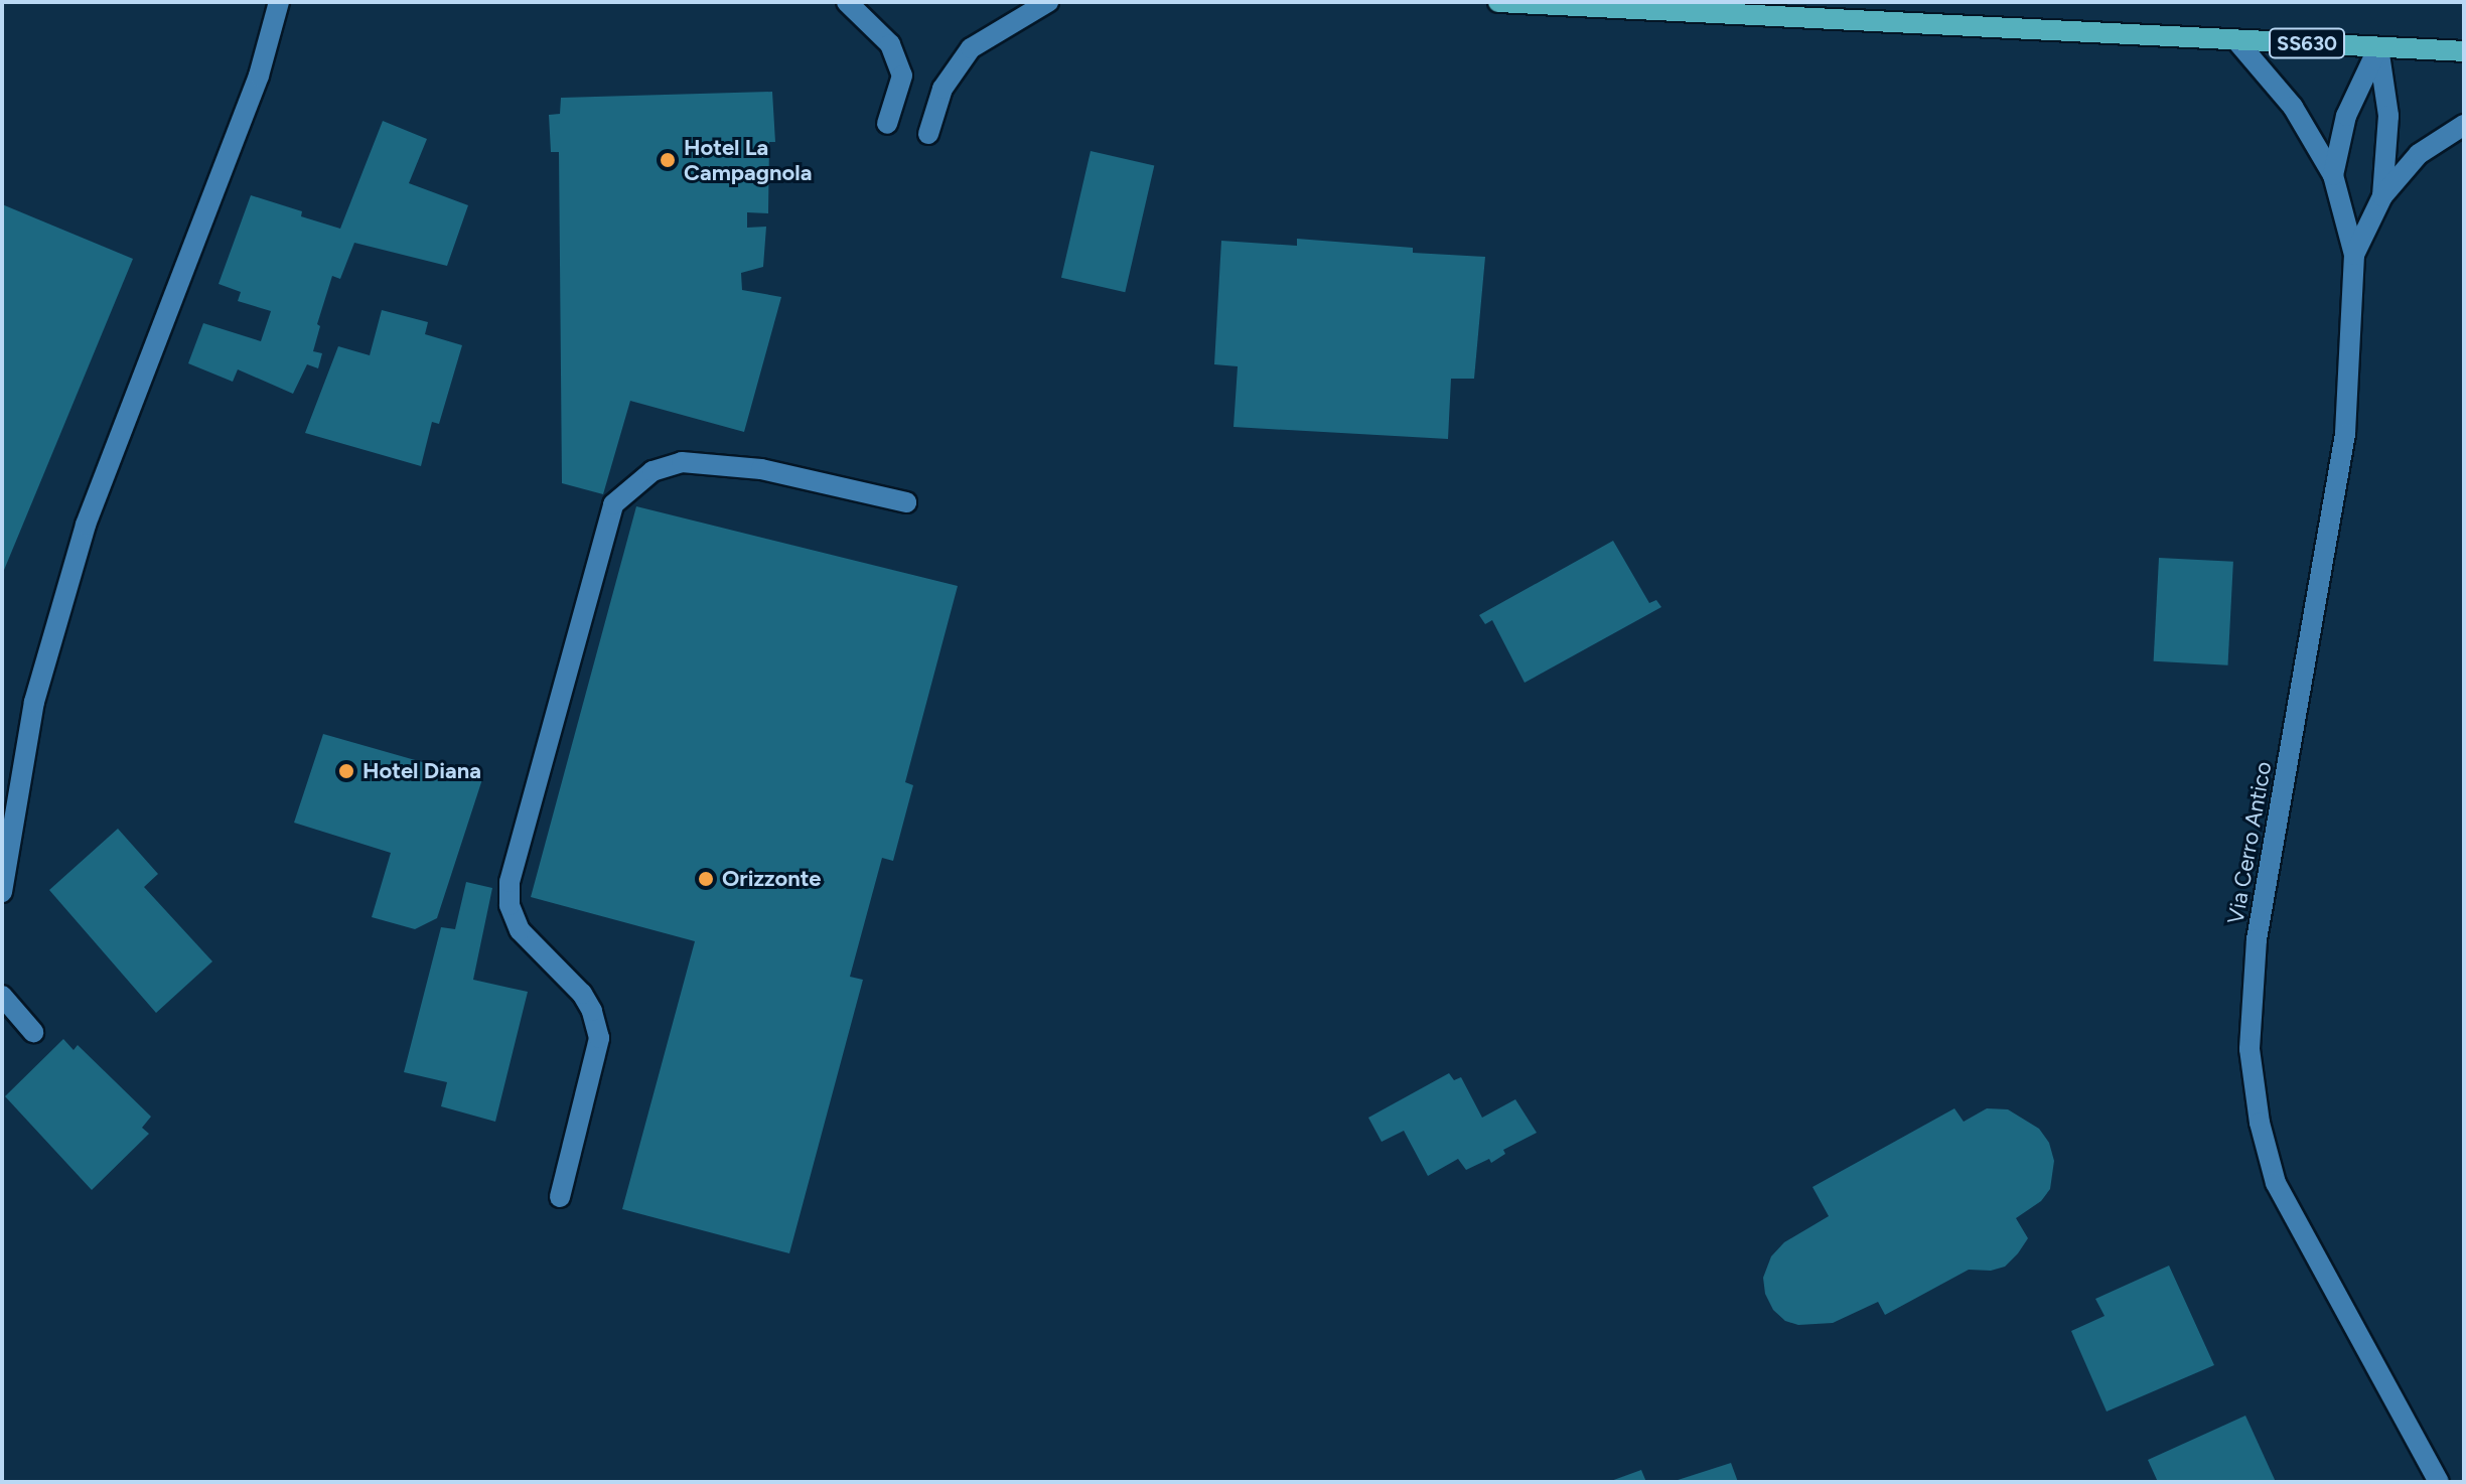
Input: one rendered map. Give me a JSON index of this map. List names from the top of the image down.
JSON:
{
  "streets": {
    "main road": ["SS630"],
    "street": ["Via Cerro Antico"]
  },
  "crossings": [
    ["SS630", "Via Cerro Antico"]
  ],
  "places": ["Hotel La Campagnola", "Hotel Diana", "Orizzonte"]
}
